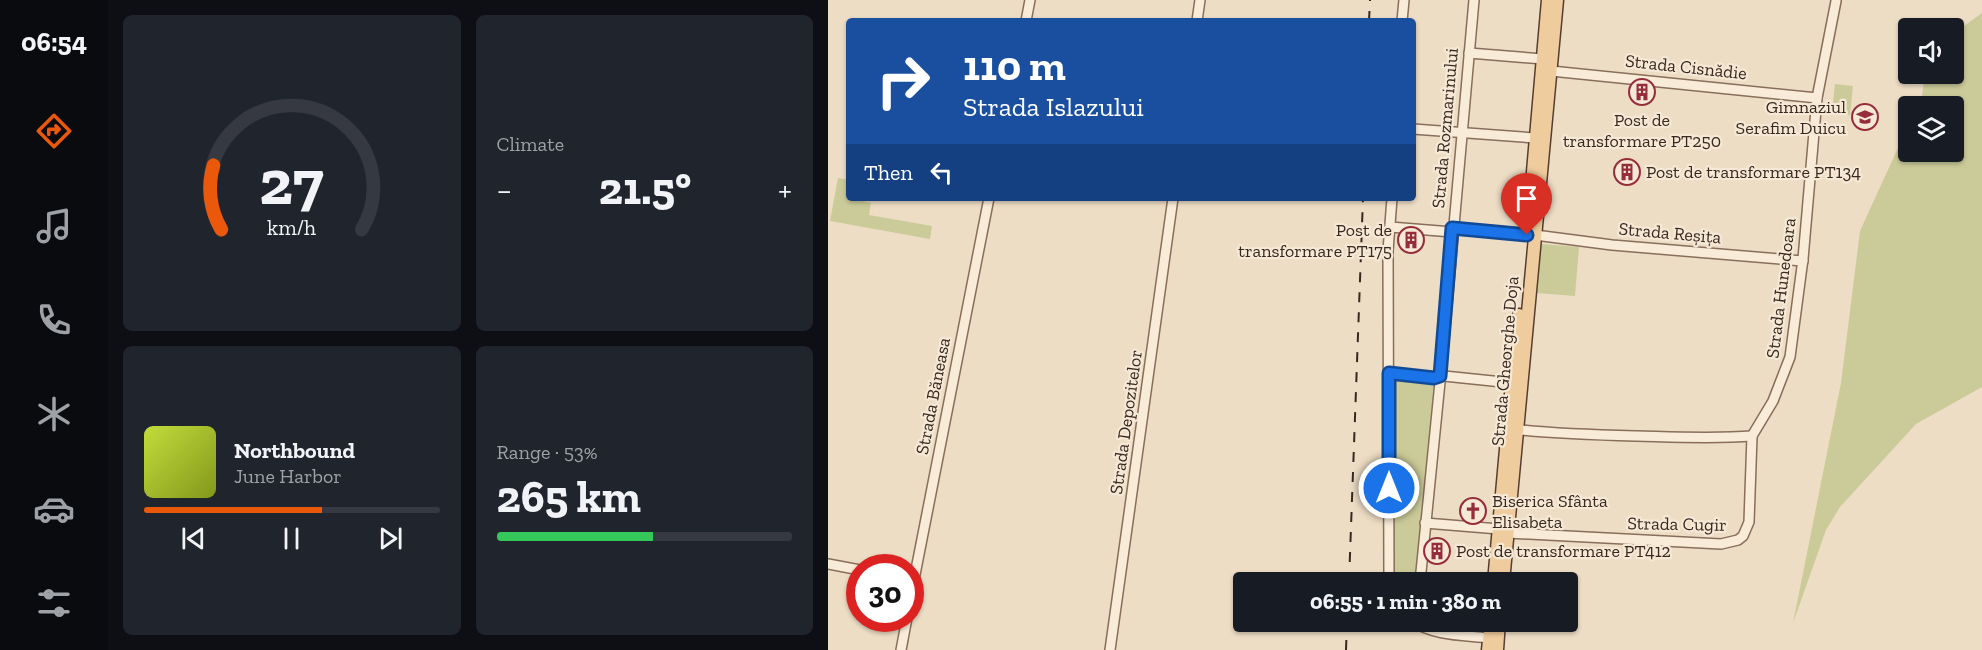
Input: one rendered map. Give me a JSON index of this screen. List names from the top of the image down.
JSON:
{
  "streets": {
    "main road": ["Strada Gheorghe Doja"],
    "street": [
      "Strada Cisnădie",
      "Strada Rozmarinului",
      "Strada Reșița",
      "Strada Hunedoara",
      "Strada Băneasa",
      "Strada Depozitelor",
      "Strada Cugir"
    ]
  },
  "crossings": [
    ["Strada Cisnădie", "Strada Hunedoara"],
    ["Strada Cisnădie", "Strada Gheorghe Doja"],
    ["Strada Rozmarinului", "Strada Reșița"],
    ["Strada Reșița", "Strada Hunedoara"],
    ["Strada Reșița", "Strada Gheorghe Doja"],
    ["Strada Hunedoara", "Strada Cugir"],
    ["Strada Gheorghe Doja", "Strada Cugir"]
  ],
  "places": {
    "building": [
      "Post de transformare PT250",
      "Post de transformare PT134",
      "Post de transformare PT175",
      "Post de transformare PT412"
    ],
    "school or university": ["Gimnaziul Serafim Duicu"],
    "church": ["Biserica Sfânta Elisabeta"]
  },
  "page": {
    "tabs": "06:54",
    "tile": [
      "Climate",
      ["Range · 53%", "265 km"]
    ],
    "turn": ["110 m", "Strada Islazului"],
    "then": "Then",
    "heat": ["−", "21.5°", "+"],
    "song": ["Northbound", "June Harbor"],
    "limit": "30",
    "trip": "06:55 · 1 min · 380 m",
    "gauge": ["27", "km/h"]
  }
}
